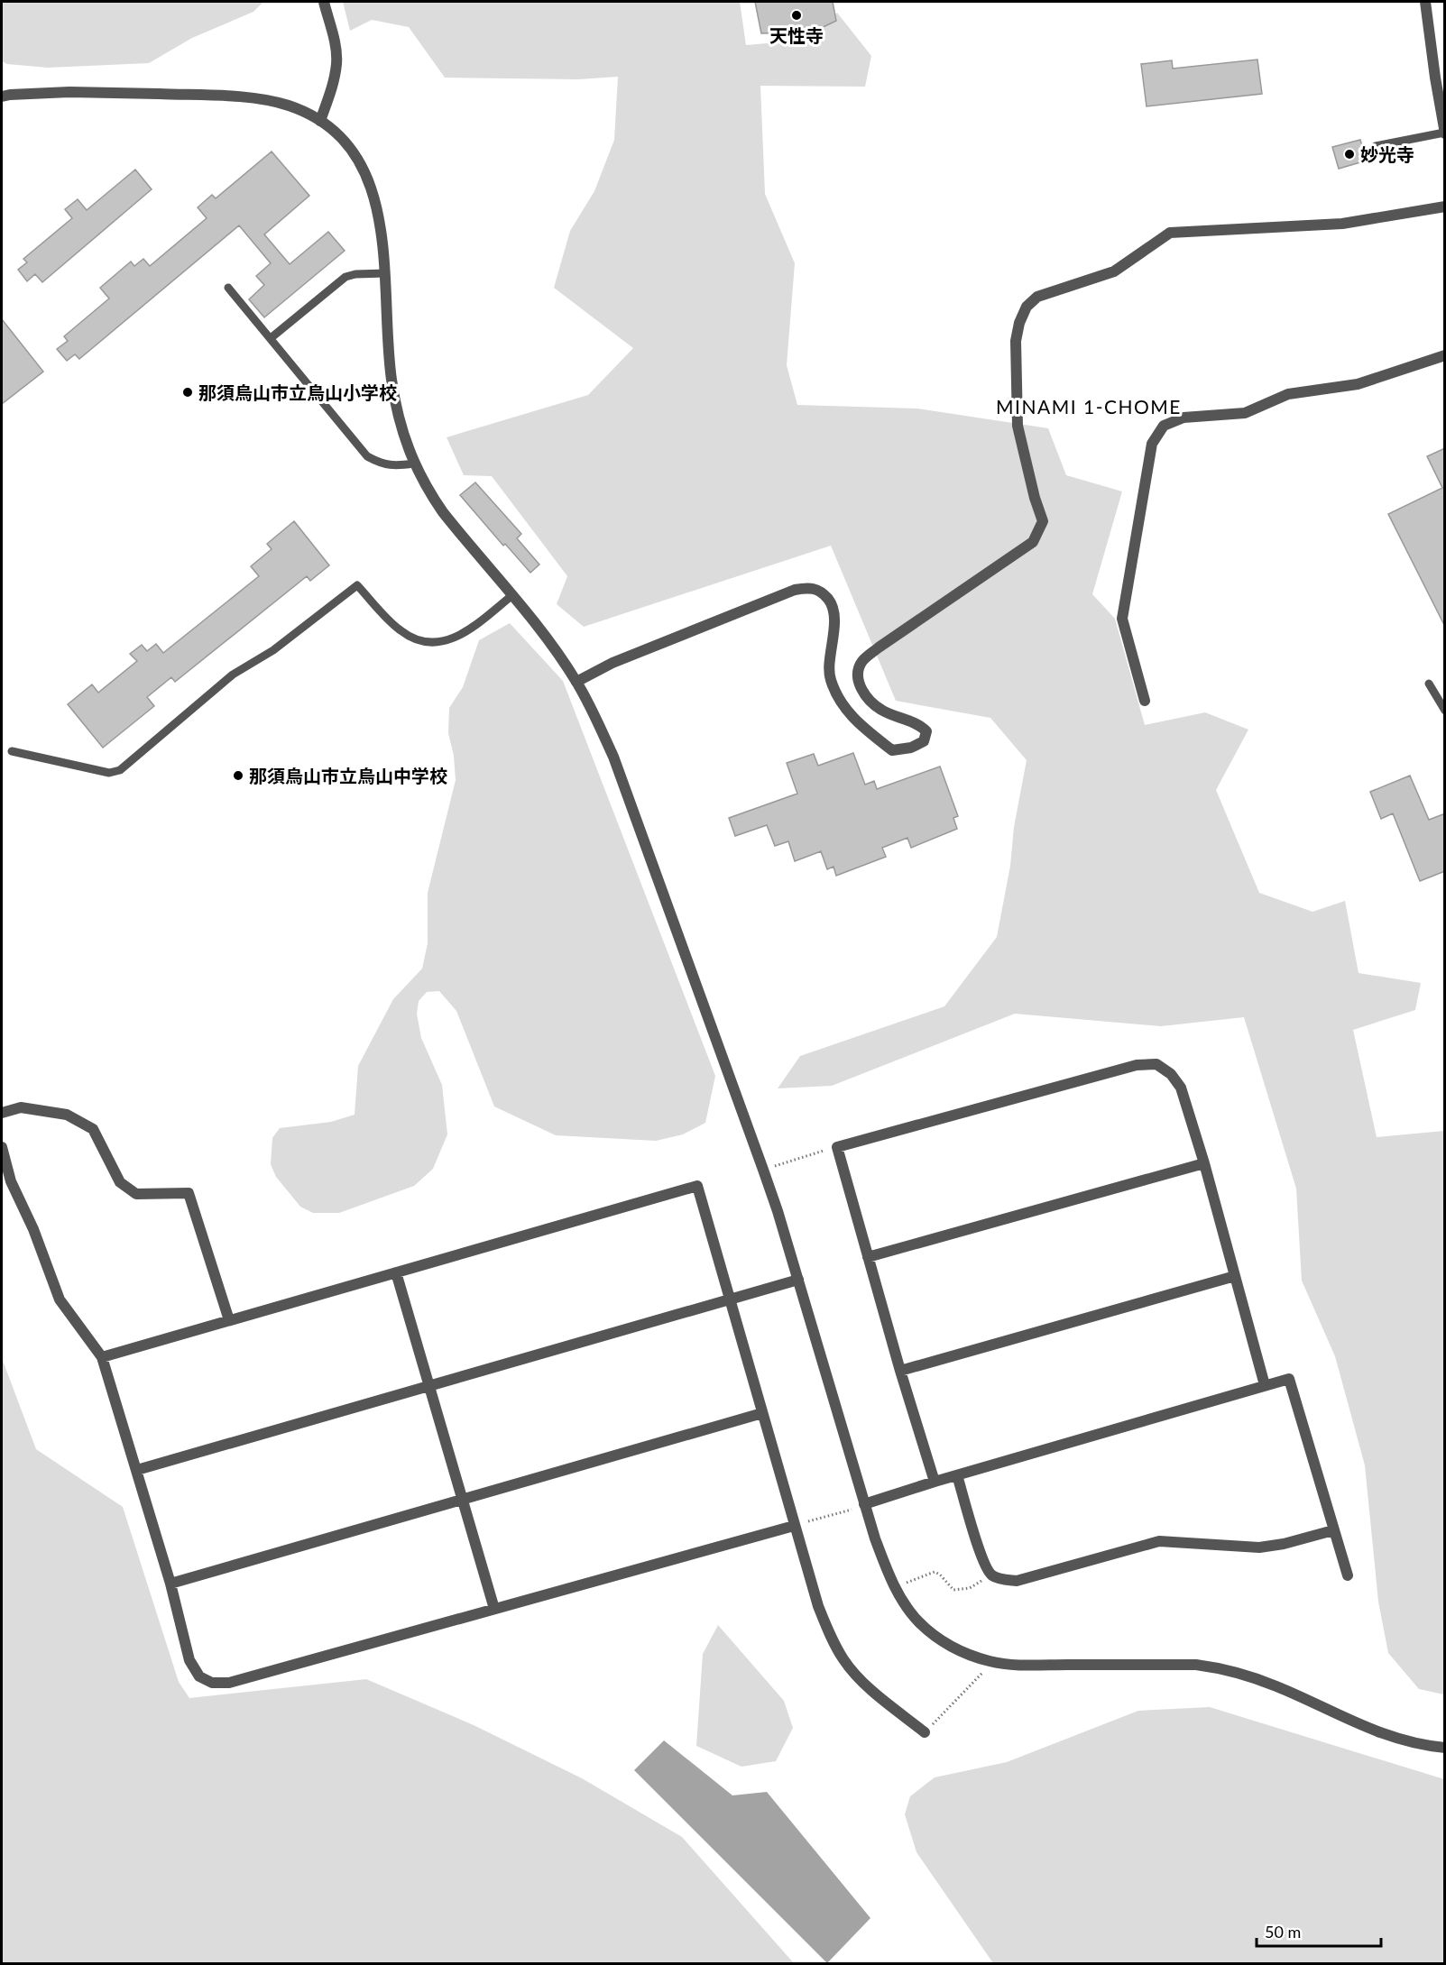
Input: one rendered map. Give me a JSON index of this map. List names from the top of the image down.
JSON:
{
  "districts": ["MINAMI 1-CHOME"],
  "places": [
    "天性寺",
    "妙光寺",
    "那須烏山市立烏山小学校",
    "那須烏山市立烏山中学校"
  ],
  "scale_bar": "50 m"
}
